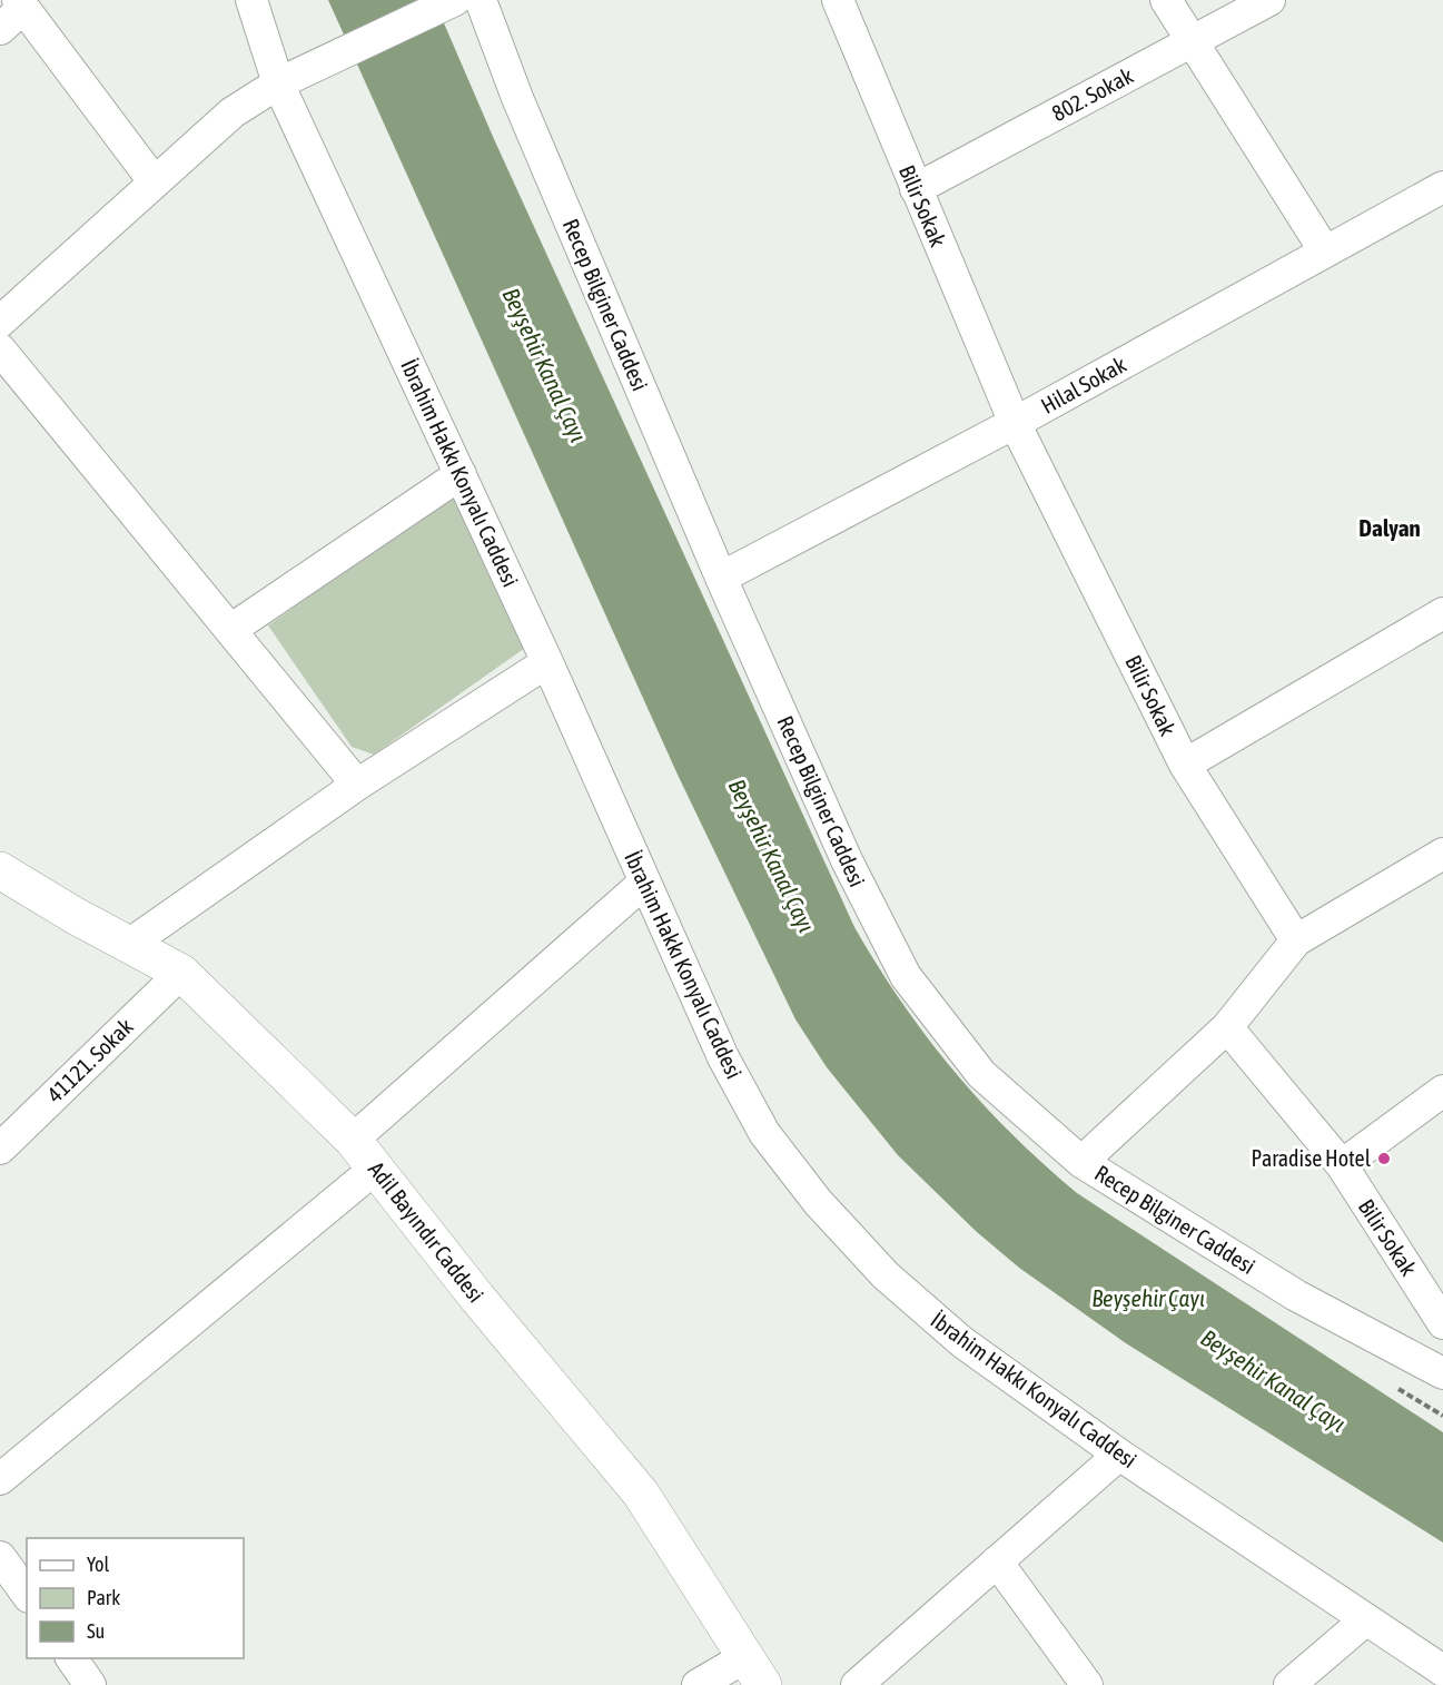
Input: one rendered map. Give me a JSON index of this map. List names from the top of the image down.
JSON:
{
  "streets": {
    "main road": ["Adil Bayındır Caddesi"],
    "street": [
      "802. Sokak",
      "Bilir Sokak",
      "Recep Bilginer Caddesi",
      "Hilal Sokak",
      "İbrahim Hakkı Konyalı Caddesi",
      "41121. Sokak"
    ]
  },
  "crossings": [
    ["802. Sokak", "Bilir Sokak"],
    ["Bilir Sokak", "Hilal Sokak"],
    ["Recep Bilginer Caddesi", "Hilal Sokak"],
    ["41121. Sokak", "Adil Bayındır Caddesi"]
  ],
  "districts": ["Dalyan"],
  "water": ["Beyşehir Kanal Çayı", "Beyşehir Çayı"],
  "places": ["Paradise Hotel"],
  "legend": ["Yol", "Park", "Su"]
}
